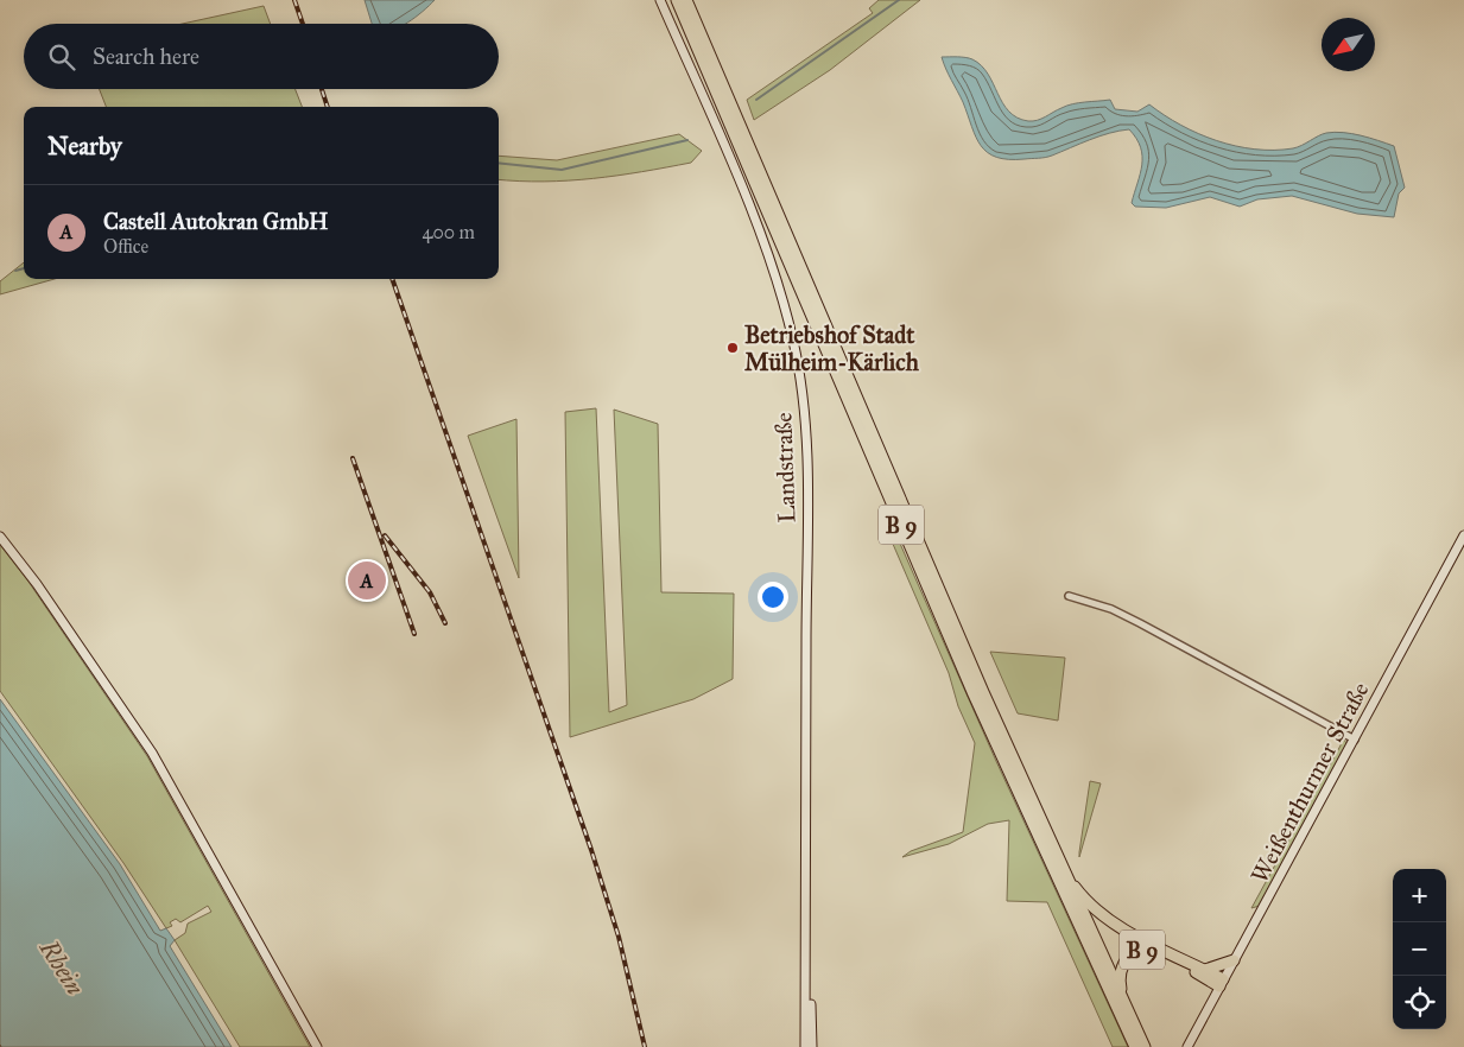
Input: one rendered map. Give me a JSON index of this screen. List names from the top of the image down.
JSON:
{
  "streets": {
    "highway": ["B 9"],
    "street": ["Landstraße", "Weißenthurmer Straße"]
  },
  "crossings": [
    ["B 9", "Weißenthurmer Straße"]
  ],
  "water": ["Rhein"],
  "places": ["Betriebshof Stadt Mülheim-Kärlich"],
  "north": "bottom left",
  "page": {
    "search": "Search here",
    "heading": "Nearby",
    "list": [
      {
        "mark": "A",
        "name": "Castell Autokran GmbH",
        "note": "Office",
        "value": "400 m"
      }
    ],
    "pins": "A",
    "map_buttons": ["+", "−"]
  }
}
